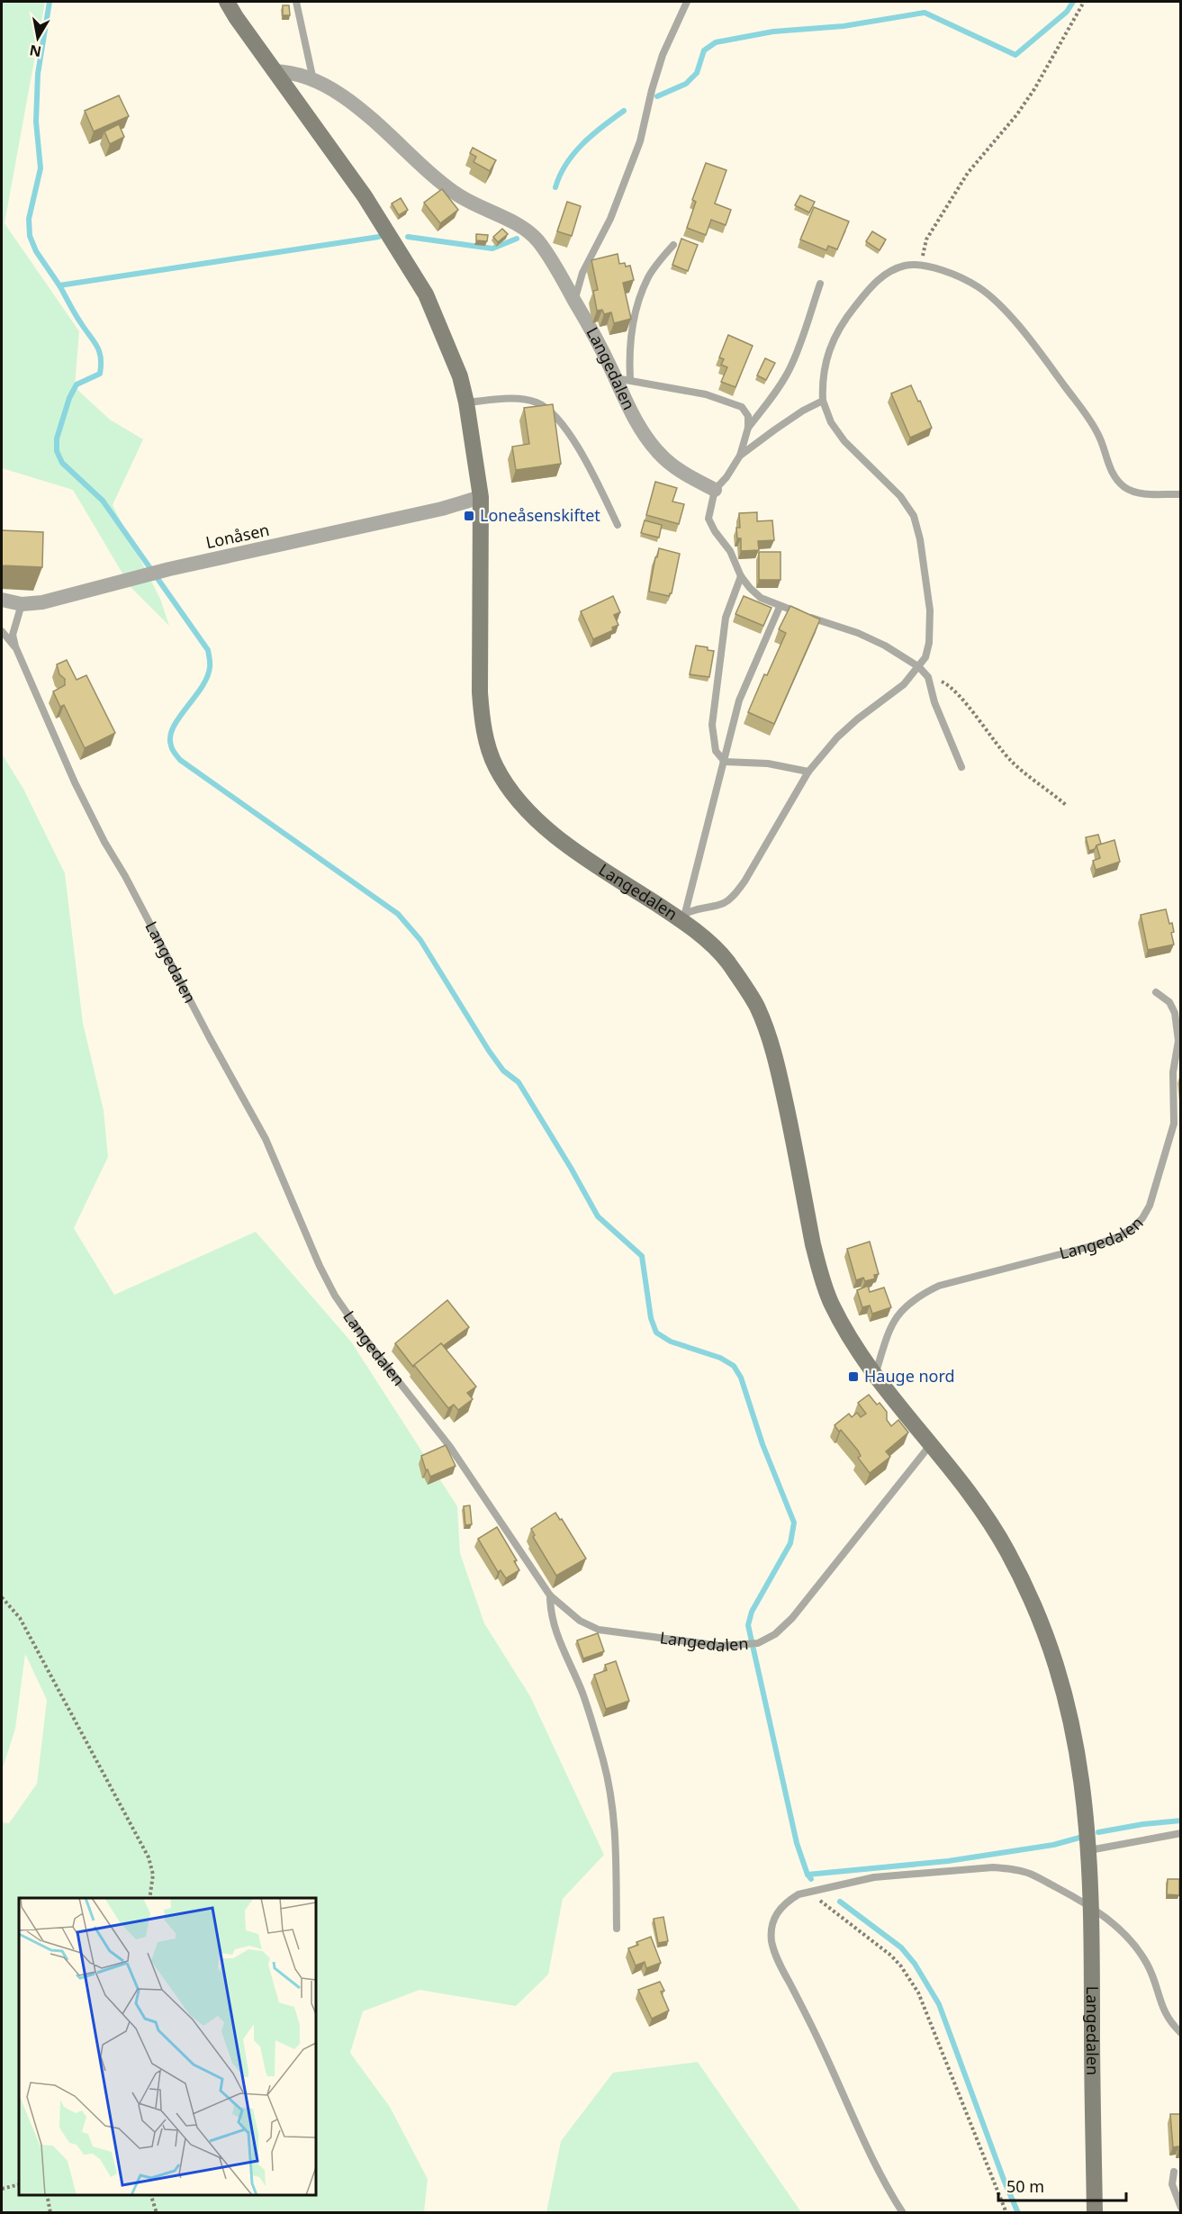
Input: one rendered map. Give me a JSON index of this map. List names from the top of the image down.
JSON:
{
  "streets": {
    "main road": ["Langedalen"],
    "street": ["Lonåsen"]
  },
  "crossings": [
    ["Langedalen", "Lonåsen"]
  ],
  "places": {
    "transit": ["Loneåsenskiftet", "Hauge nord"]
  },
  "scale_bar": "50 m",
  "north": "bottom"
}
